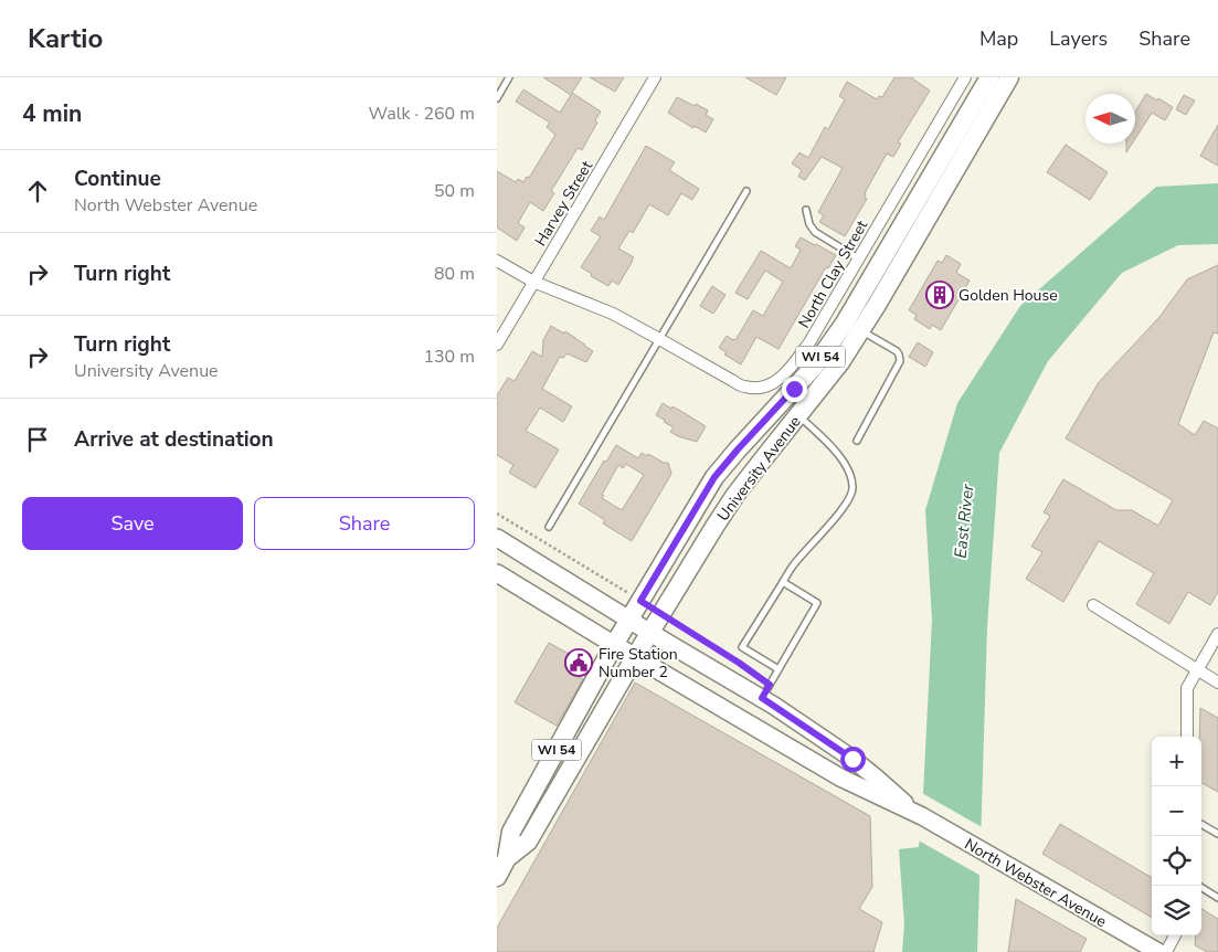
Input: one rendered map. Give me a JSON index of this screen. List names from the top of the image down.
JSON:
{
  "streets": {
    "main road": ["WI 54", "University Avenue", "North Webster Avenue"],
    "street": ["Harvey Street", "North Clay Street"]
  },
  "crossings": [
    ["Harvey Street", "North Clay Street"],
    ["University Avenue", "North Webster Avenue"]
  ],
  "water": ["East River"],
  "places": {
    "building": ["Golden House"],
    "public building": ["Fire Station Number 2"]
  },
  "north": "left",
  "page": {
    "header": "Kartio",
    "nav": ["Map", "Layers", "Share"],
    "heading": ["4 min", "Walk · 260 m"],
    "list": [
      ["Continue", "North Webster Avenue", "50 m"],
      ["Turn right", "80 m"],
      ["Turn right", "University Avenue", "130 m"],
      "Arrive at destination"
    ],
    "buttons": ["Save", "Share"],
    "map_buttons": ["+", "−"]
  }
}
